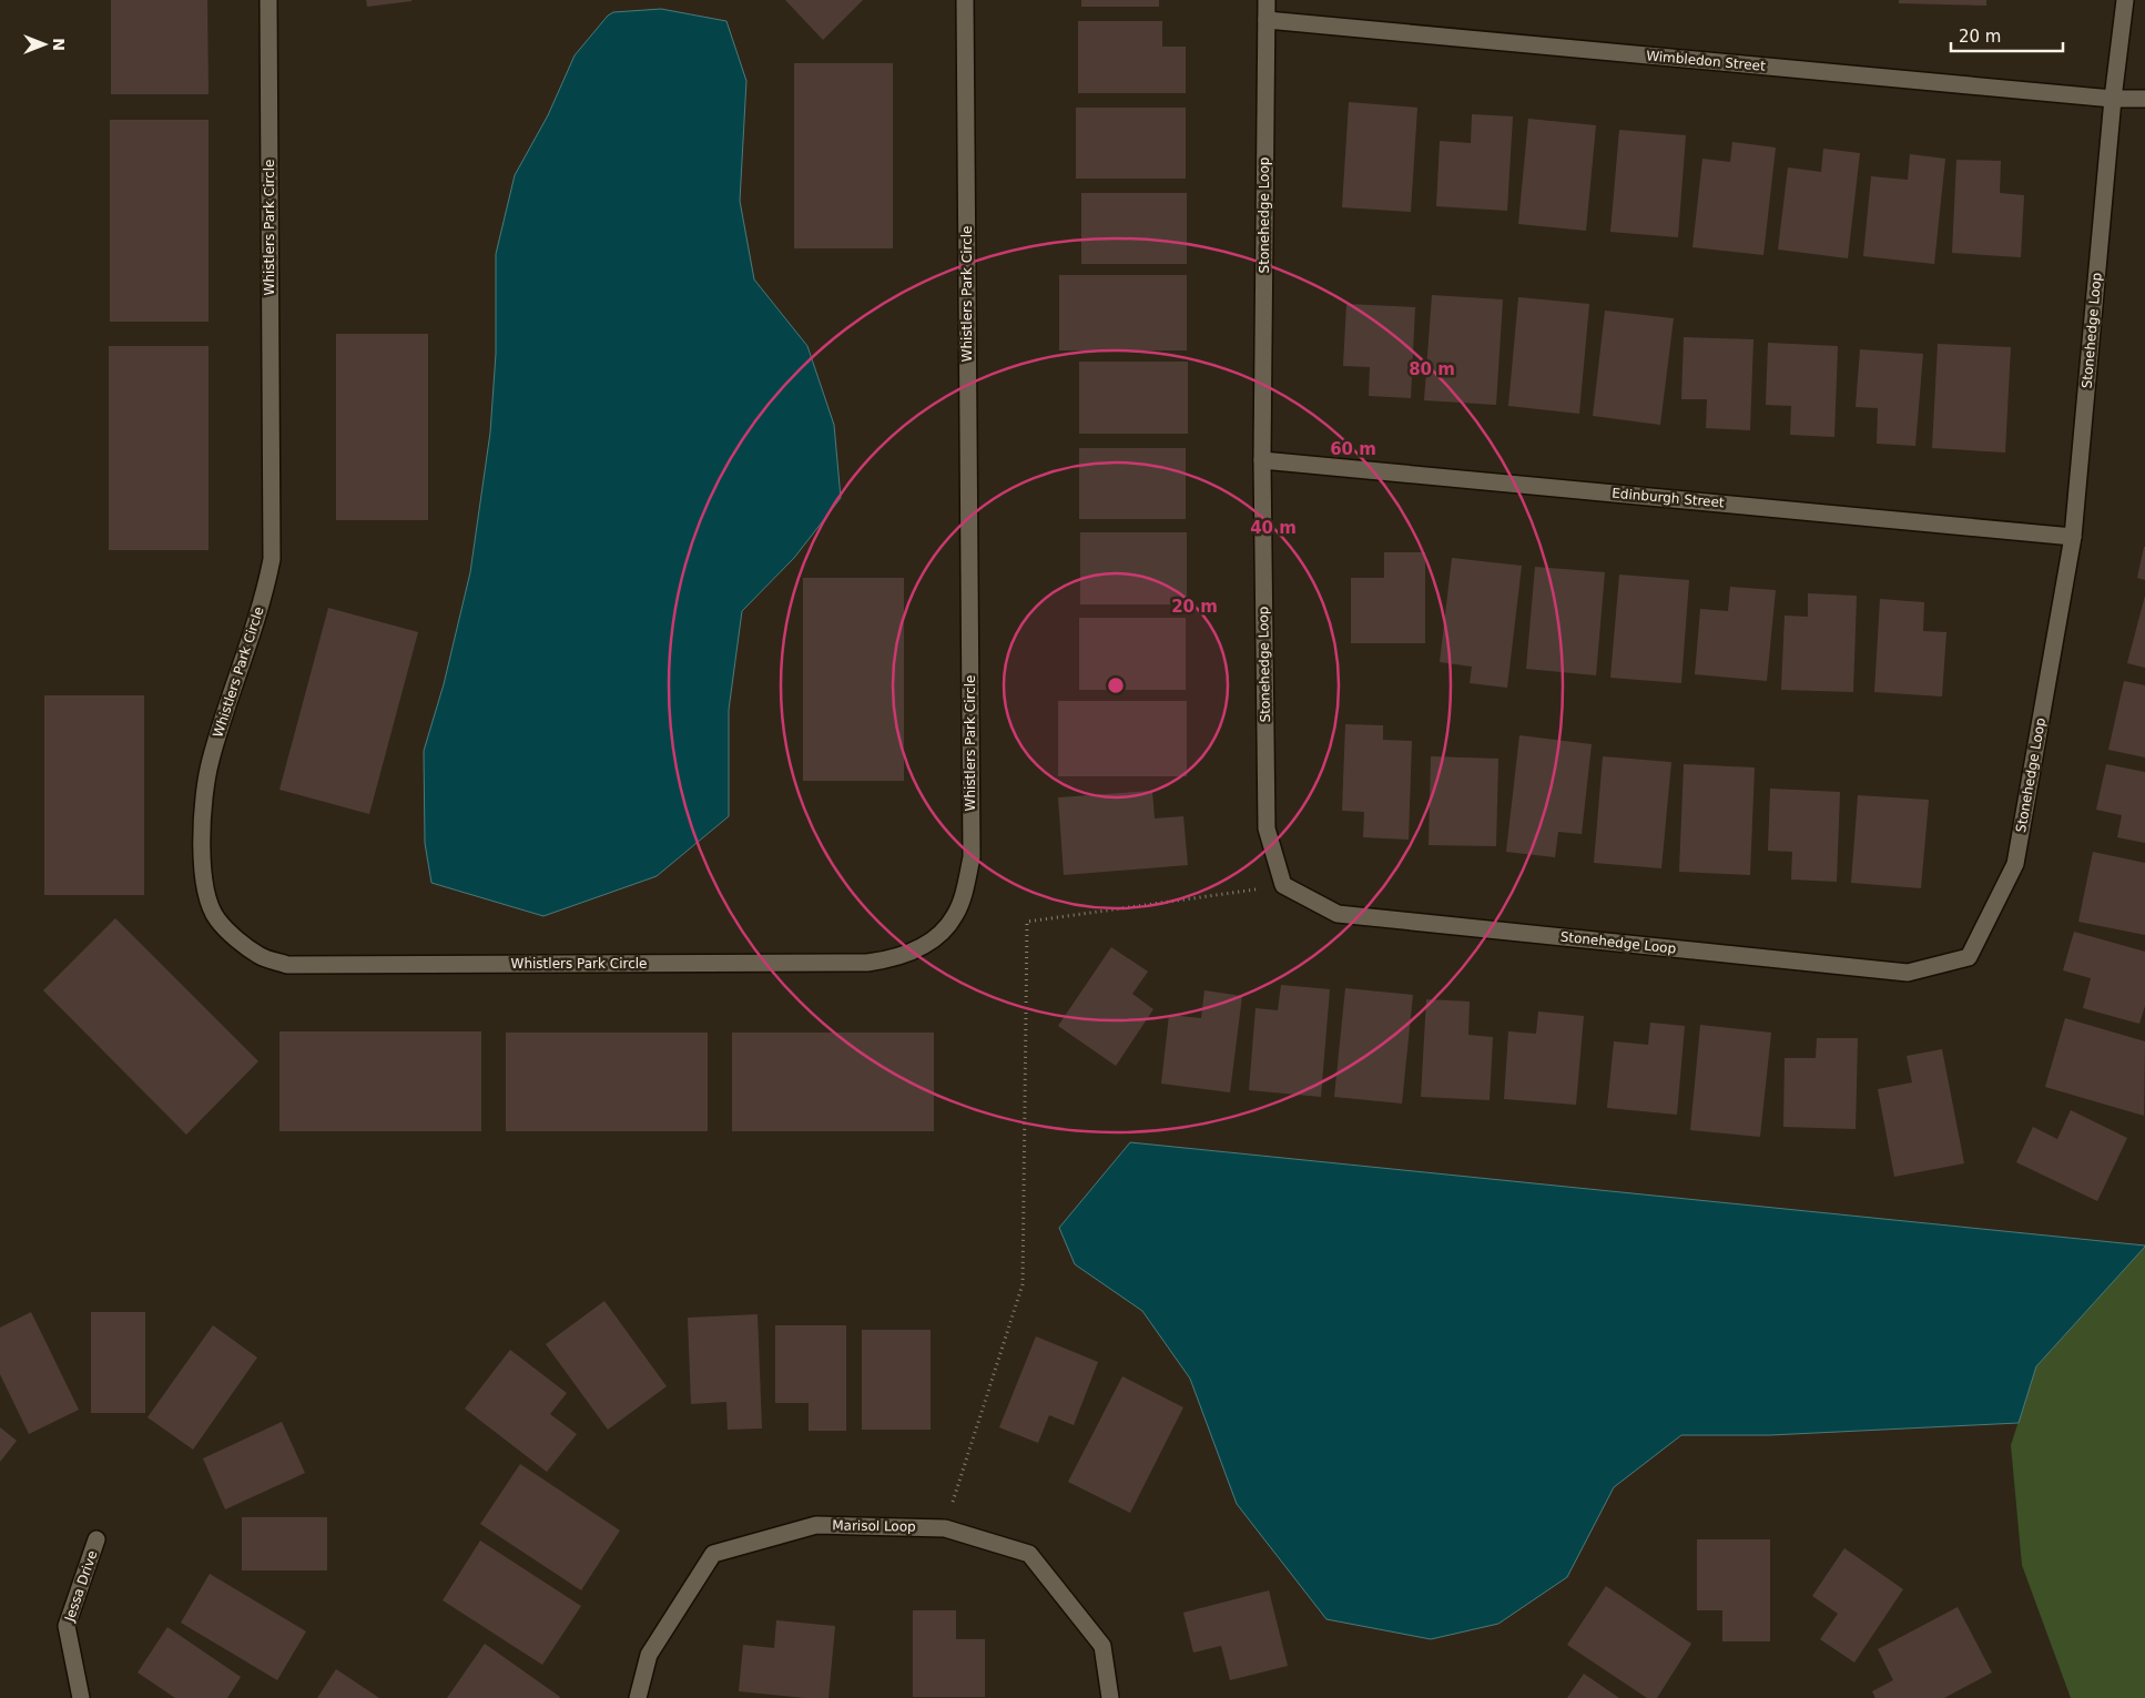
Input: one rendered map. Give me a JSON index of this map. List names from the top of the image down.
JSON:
{
  "streets": {
    "street": [
      "Wimbledon Street",
      "Stonehedge Loop",
      "Whistlers Park Circle",
      "Edinburgh Street",
      "Marisol Loop",
      "Jessa Drive"
    ]
  },
  "crossings": [
    ["Wimbledon Street", "Stonehedge Loop"],
    ["Stonehedge Loop", "Edinburgh Street"]
  ],
  "scale_bar": "20 m",
  "north": "right",
  "rings": [
    "80 m",
    "60 m",
    "40 m",
    "20 m"
  ]
}
